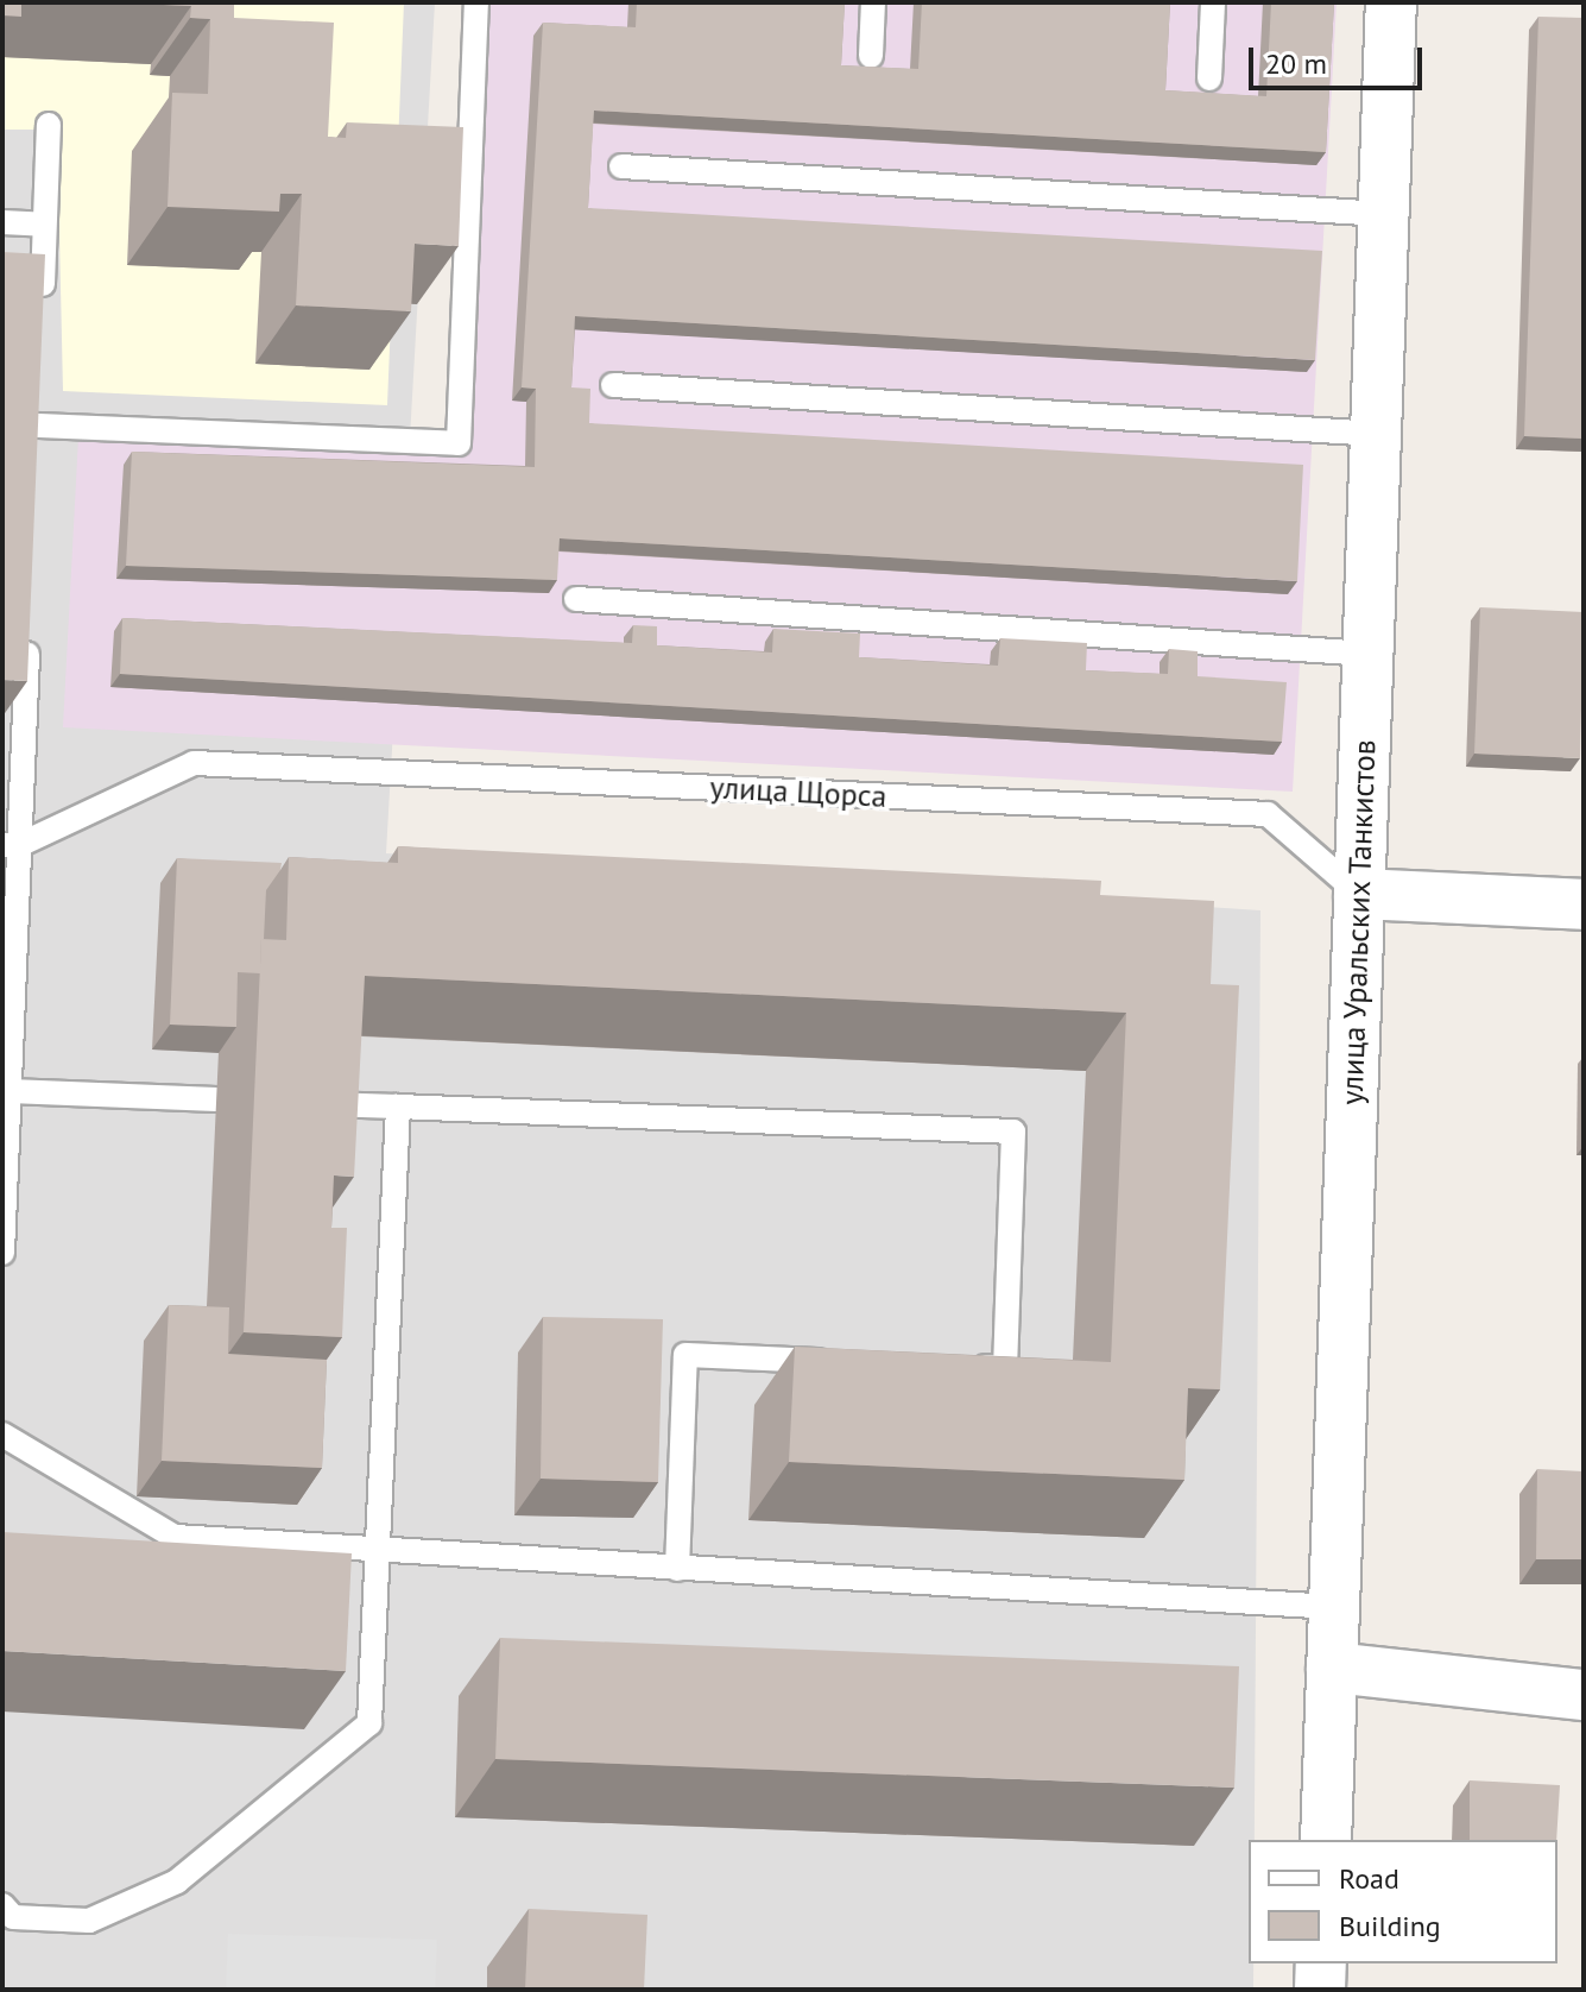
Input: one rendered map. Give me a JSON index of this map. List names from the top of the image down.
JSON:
{
  "streets": {
    "street": ["улица Уральских Танкистов"],
    "lane": ["улица Щорса"]
  },
  "crossings": [
    ["улица Щорса", "улица Уральских Танкистов"]
  ],
  "legend": ["Road", "Building"],
  "scale_bar": "20 m"
}
